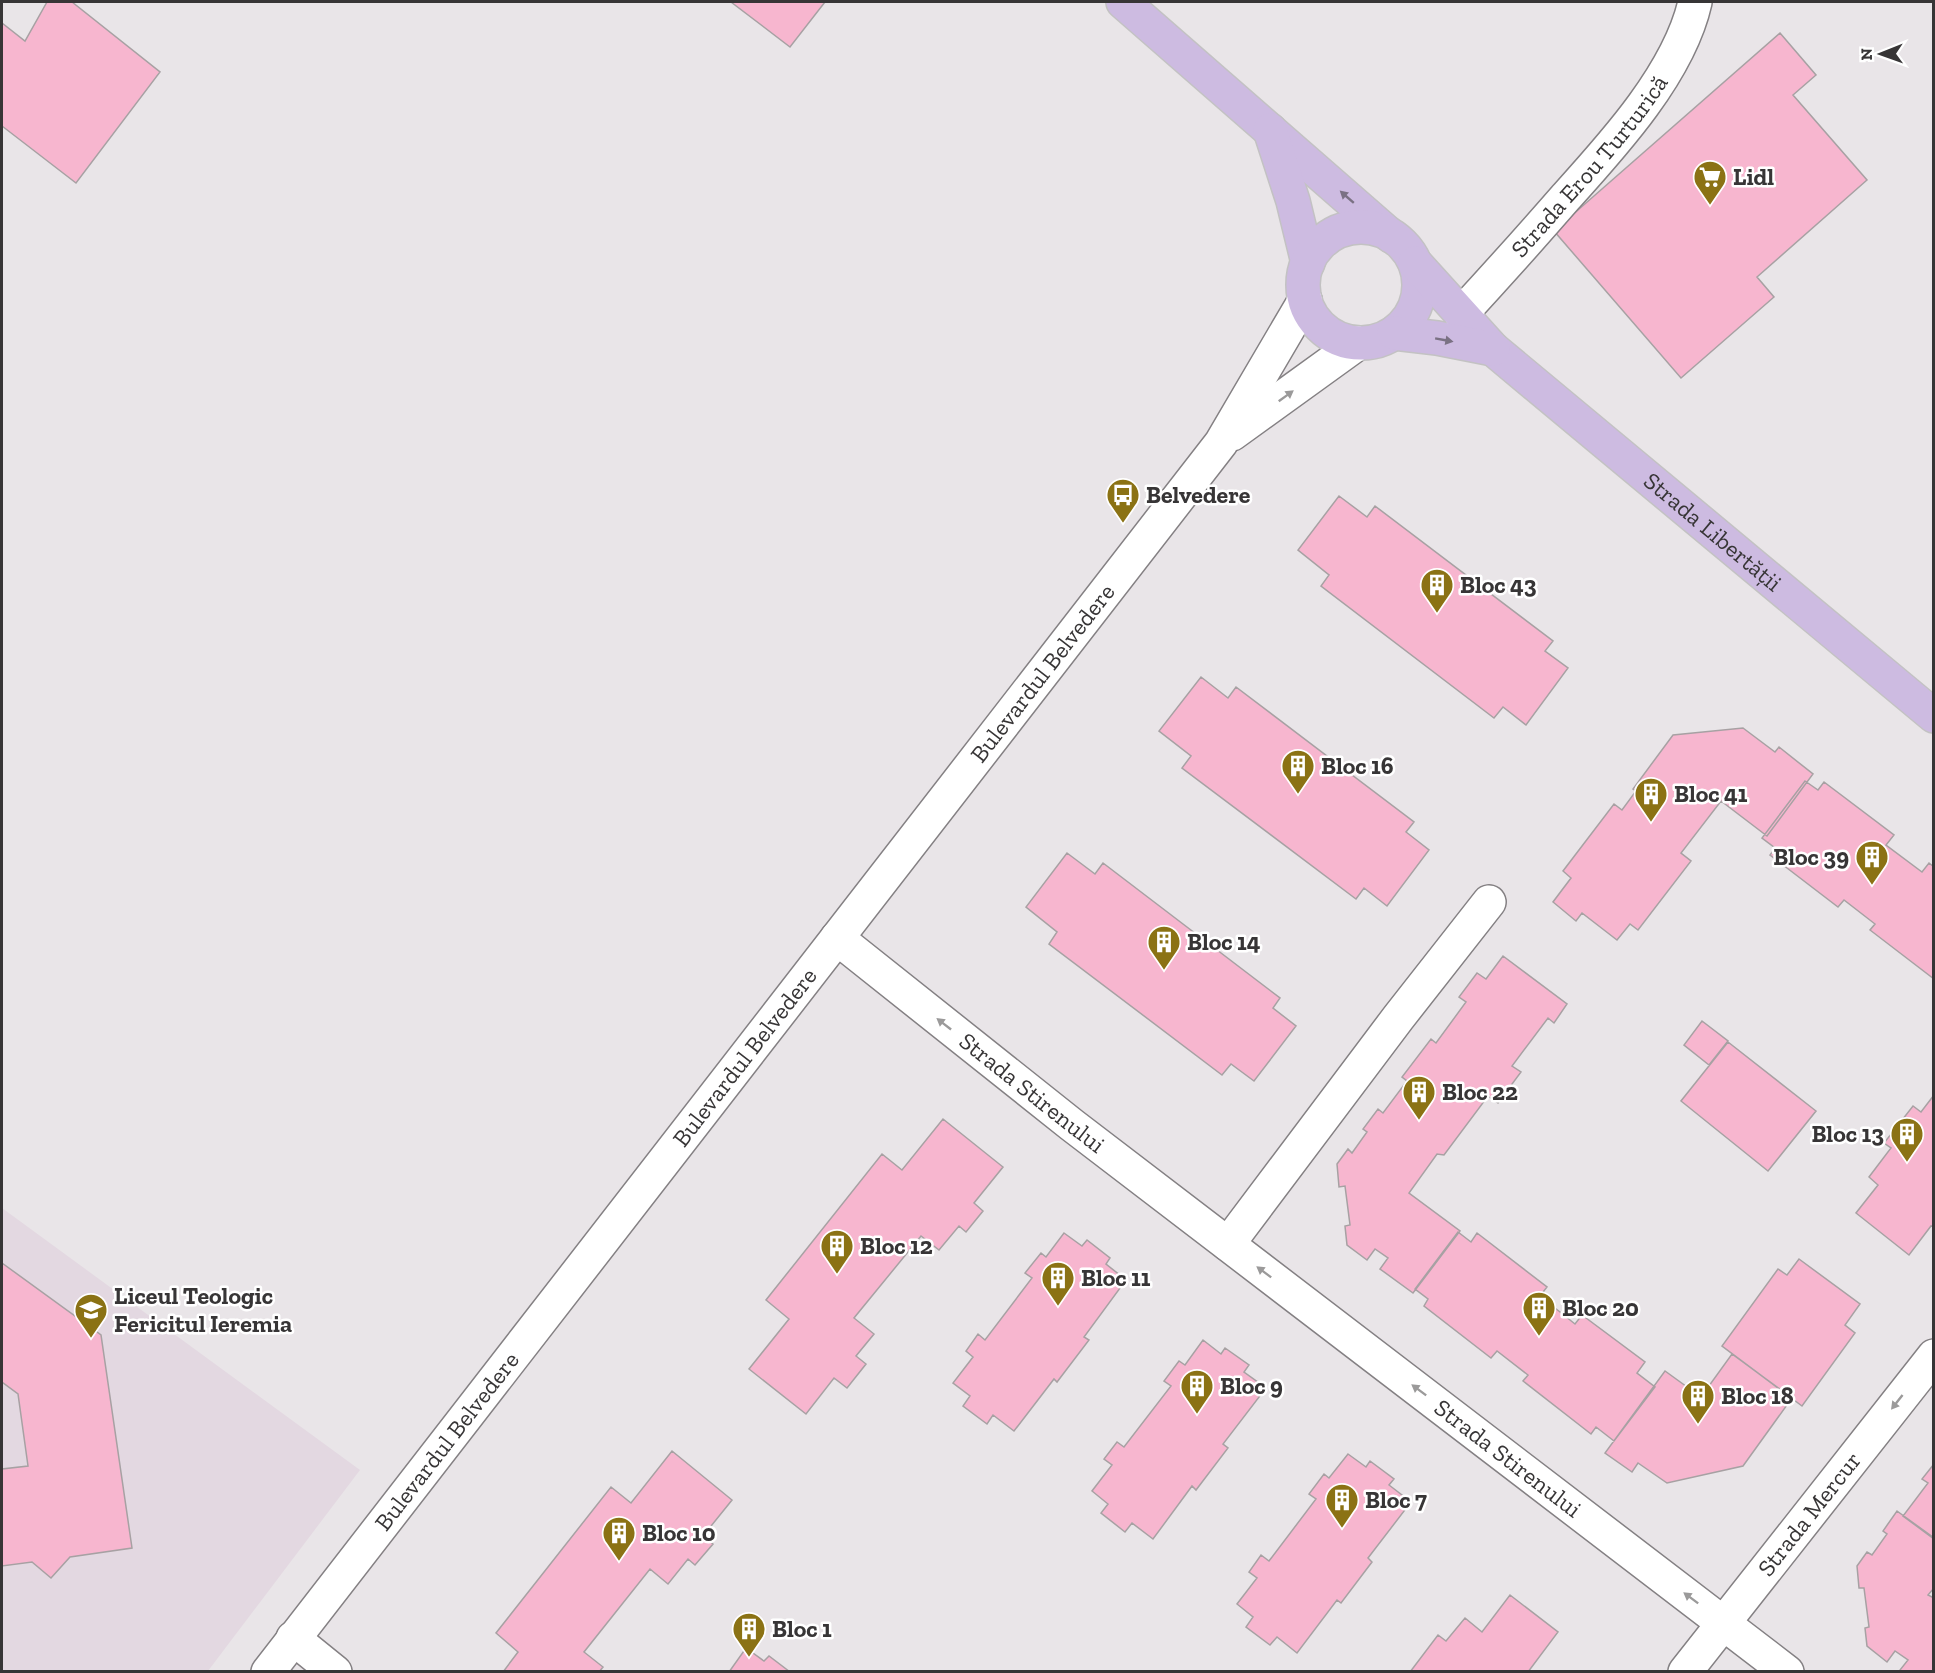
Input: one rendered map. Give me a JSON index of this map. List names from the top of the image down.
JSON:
{
  "streets": {
    "main road": ["Strada Libertății"],
    "street": [
      "Strada Erou Turturică",
      "Bulevardul Belvedere",
      "Strada Stirenului",
      "Strada Mercur"
    ]
  },
  "crossings": [
    ["Strada Erou Turturică", "Strada Libertății"],
    ["Strada Libertății", "Bulevardul Belvedere"],
    ["Bulevardul Belvedere", "Strada Stirenului"],
    ["Strada Stirenului", "Strada Mercur"]
  ],
  "one_way": ["Strada Stirenului", "Strada Mercur"],
  "places": {
    "supermarket": ["Lidl"],
    "bus stop": ["Belvedere"],
    "building": [
      "Bloc 43",
      "Bloc 16",
      "Bloc 41",
      "Bloc 39",
      "Bloc 14",
      "Bloc 22",
      "Bloc 13",
      "Bloc 12",
      "Bloc 11",
      "Bloc 20",
      "Bloc 9",
      "Bloc 18",
      "Bloc 7",
      "Bloc 10",
      "Bloc 1"
    ],
    "school or university": ["Liceul Teologic Fericitul Ieremia"]
  },
  "north": "left"
}
